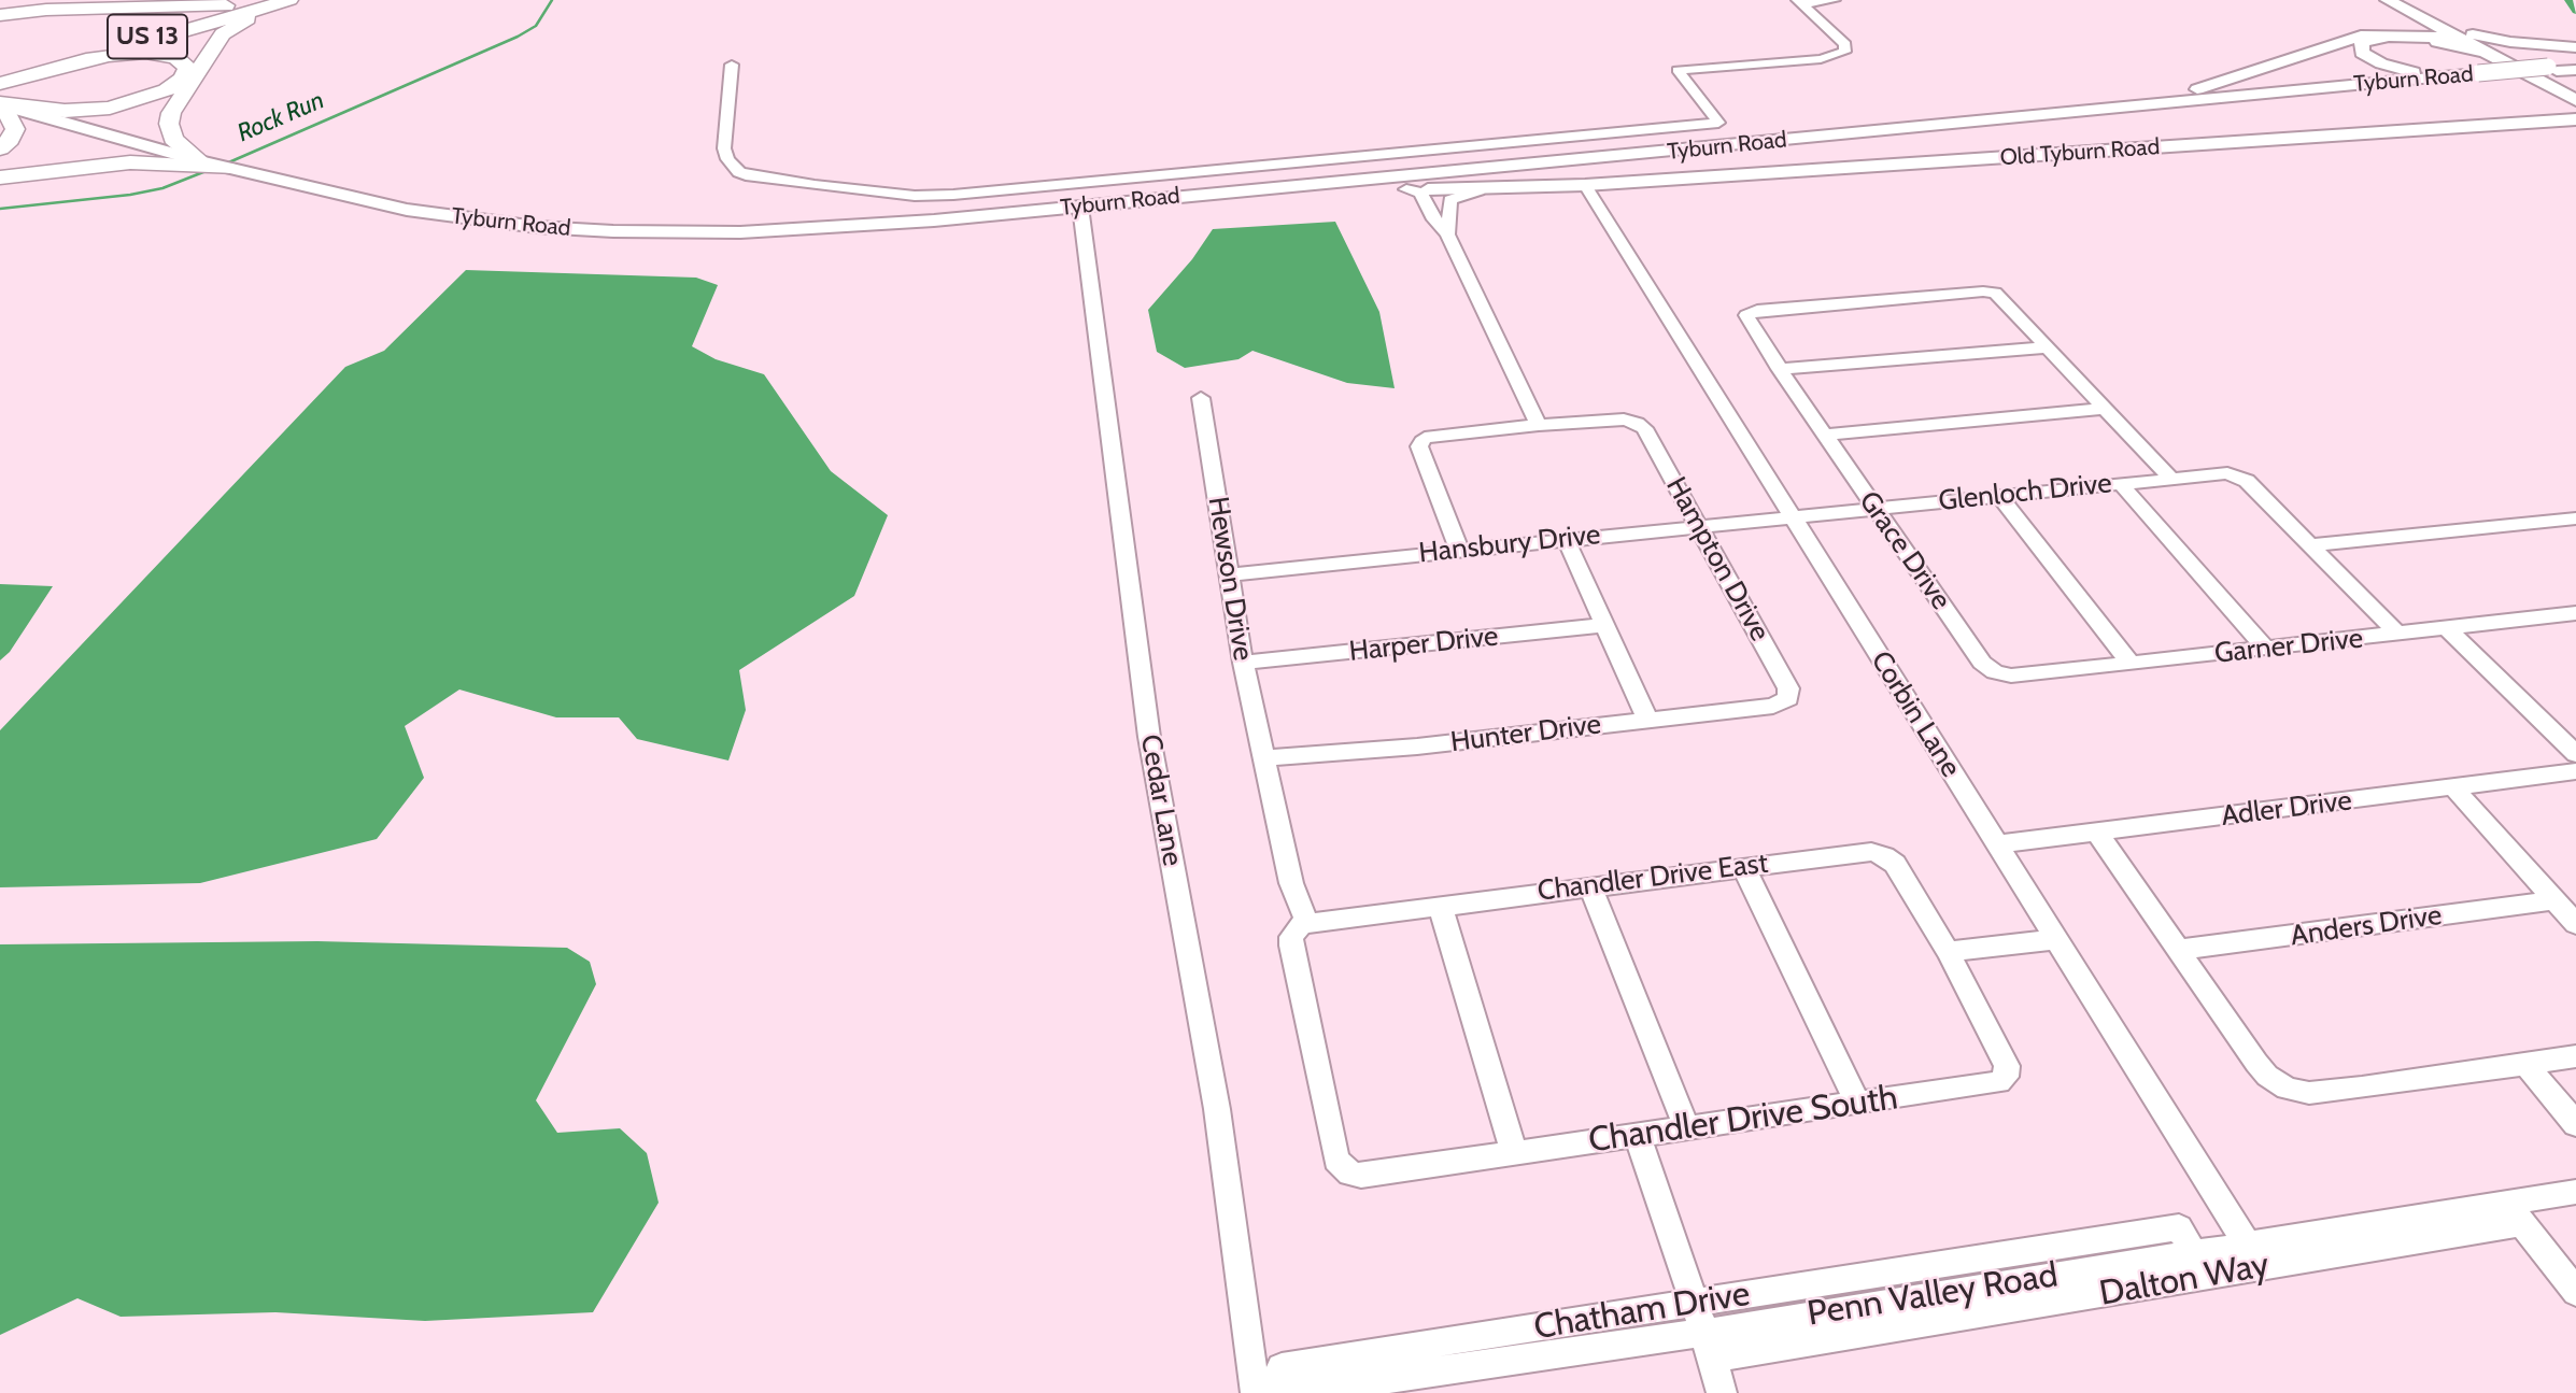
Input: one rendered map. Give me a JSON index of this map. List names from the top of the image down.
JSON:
{
  "streets": {
    "highway": ["US 13"],
    "main road": ["Tyburn Road", "Old Tyburn Road"],
    "street": [
      "Glenloch Drive",
      "Hansbury Drive",
      "Grace Drive",
      "Hampton Drive",
      "Hewson Drive",
      "Harper Drive",
      "Garner Drive",
      "Corbin Lane",
      "Hunter Drive",
      "Cedar Lane",
      "Adler Drive",
      "Chandler Drive East",
      "Anders Drive",
      "Chandler Drive South",
      "Dalton Way",
      "Penn Valley Road",
      "Chatham Drive"
    ]
  },
  "crossings": [
    ["Tyburn Road", "Old Tyburn Road"],
    ["Tyburn Road", "Cedar Lane"],
    ["Old Tyburn Road", "Corbin Lane"],
    ["Glenloch Drive", "Hansbury Drive"],
    ["Glenloch Drive", "Grace Drive"],
    ["Glenloch Drive", "Garner Drive"],
    ["Glenloch Drive", "Corbin Lane"],
    ["Hansbury Drive", "Hampton Drive"],
    ["Hansbury Drive", "Hewson Drive"],
    ["Hansbury Drive", "Corbin Lane"],
    ["Grace Drive", "Garner Drive"],
    ["Hampton Drive", "Hunter Drive"],
    ["Hewson Drive", "Harper Drive"],
    ["Hewson Drive", "Hunter Drive"],
    ["Hewson Drive", "Chandler Drive East"],
    ["Hewson Drive", "Chandler Drive South"],
    ["Corbin Lane", "Adler Drive"],
    ["Corbin Lane", "Penn Valley Road"],
    ["Chandler Drive East", "Chandler Drive South"],
    ["Dalton Way", "Penn Valley Road"],
    ["Penn Valley Road", "Chatham Drive"]
  ],
  "water": ["Rock Run"]
}
